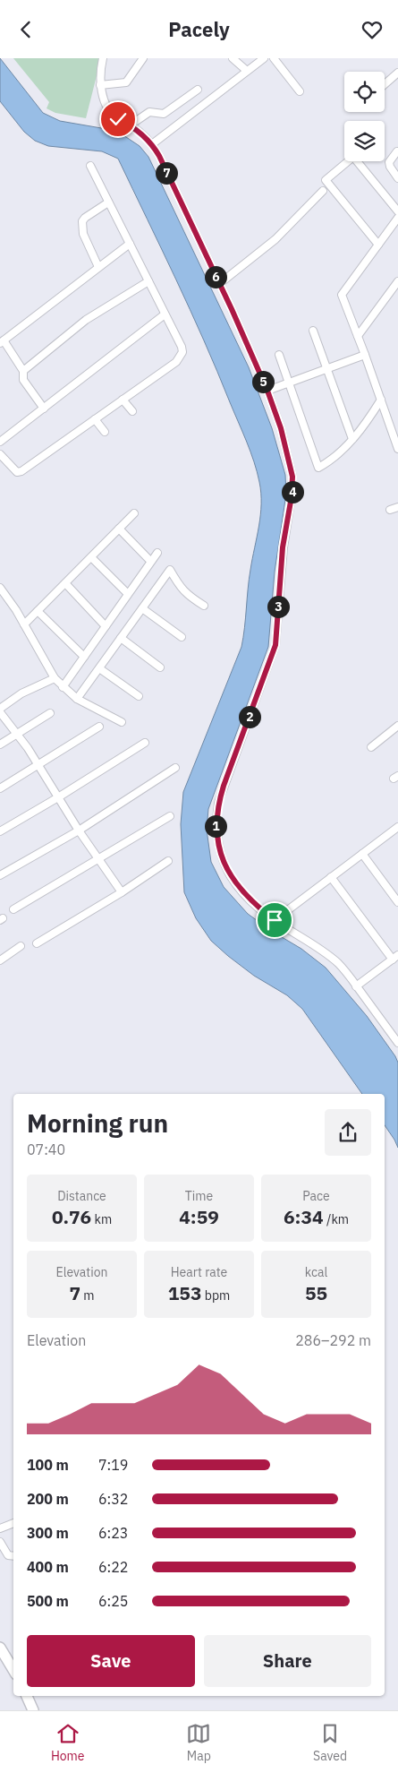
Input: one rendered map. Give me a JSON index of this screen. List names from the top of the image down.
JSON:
{
  "page": {
    "header": "Pacely",
    "pins": [
      "7",
      "6",
      "5",
      "4",
      "3",
      "2",
      "1"
    ],
    "heading": ["Morning run", "07:40"],
    "stats": [
      ["Distance", "0.76 km"],
      ["Time", "4:59"],
      ["Pace", "6:34 /km"],
      ["Elevation", "7 m"],
      ["Heart rate", "153 bpm"],
      ["kcal", "55"]
    ],
    "chart": ["Elevation", "286–292 m"],
    "list": [
      {
        "name": "100 m",
        "note": "7:19"
      },
      {
        "name": "200 m",
        "note": "6:32"
      },
      {
        "name": "300 m",
        "note": "6:23"
      },
      {
        "name": "400 m",
        "note": "6:22"
      },
      {
        "name": "500 m",
        "note": "6:25"
      }
    ],
    "buttons": ["Save", "Share"],
    "tabs": ["Home", "Map", "Saved"]
  }
}
